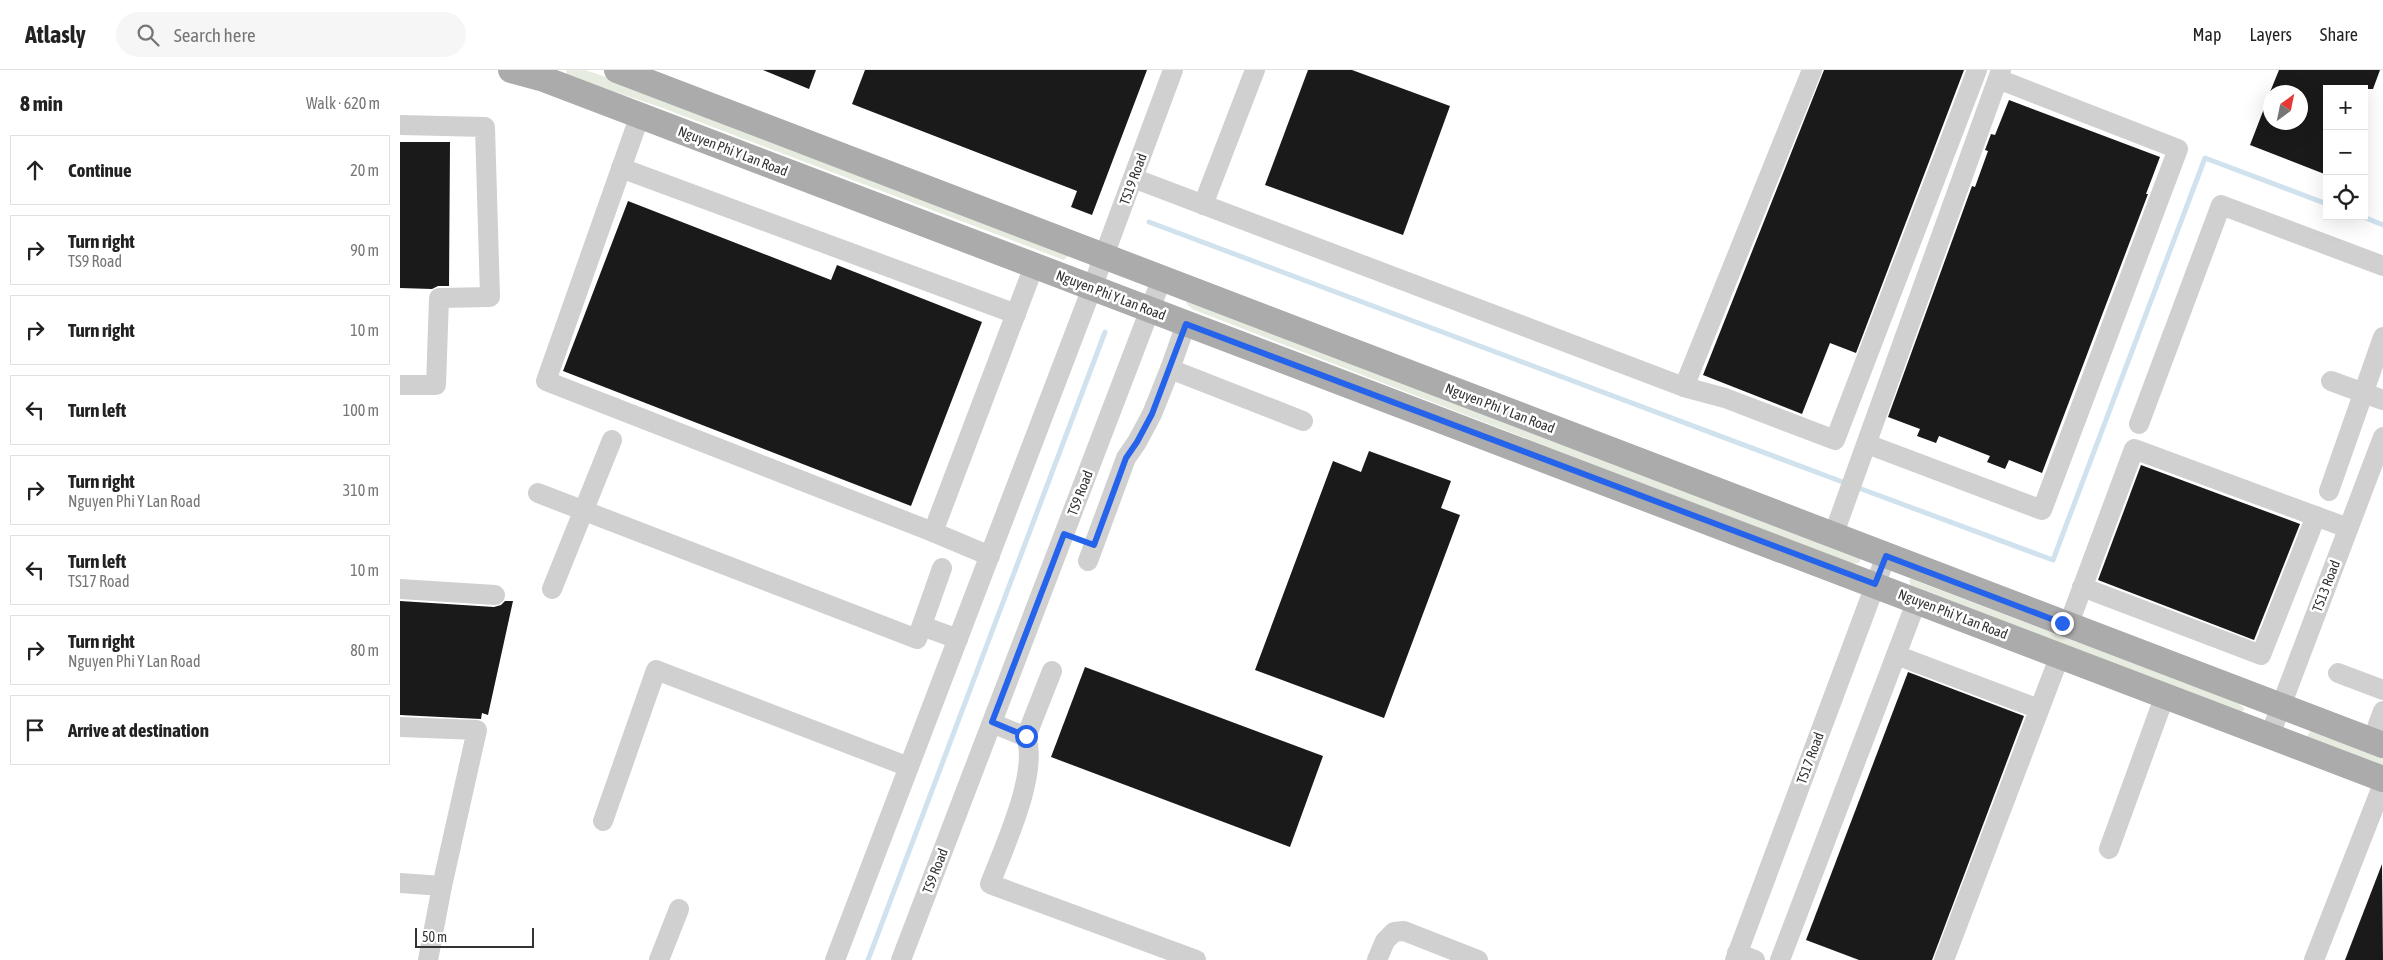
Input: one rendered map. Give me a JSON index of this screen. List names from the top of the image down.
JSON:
{
  "streets": {
    "main road": ["Nguyen Phi Y Lan Road"],
    "street": [
      "TS19 Road",
      "TS9 Road",
      "TS13 Road",
      "TS17 Road"
    ]
  },
  "crossings": [
    ["Nguyen Phi Y Lan Road", "TS19 Road"],
    ["Nguyen Phi Y Lan Road", "TS9 Road"],
    ["Nguyen Phi Y Lan Road", "TS13 Road"],
    ["Nguyen Phi Y Lan Road", "TS17 Road"]
  ],
  "scale_bar": "50 m",
  "north": "top right",
  "page": {
    "header": "Atlasly",
    "search": "Search here",
    "nav": ["Map", "Layers", "Share"],
    "heading": ["8 min", "Walk · 620 m"],
    "map_buttons": ["+", "−"],
    "list": [
      ["Continue", "20 m"],
      ["Turn right", "TS9 Road", "90 m"],
      ["Turn right", "10 m"],
      ["Turn left", "100 m"],
      ["Turn right", "Nguyen Phi Y Lan Road", "310 m"],
      ["Turn left", "TS17 Road", "10 m"],
      ["Turn right", "Nguyen Phi Y Lan Road", "80 m"],
      "Arrive at destination"
    ],
    "scale": "50 m"
  }
}
